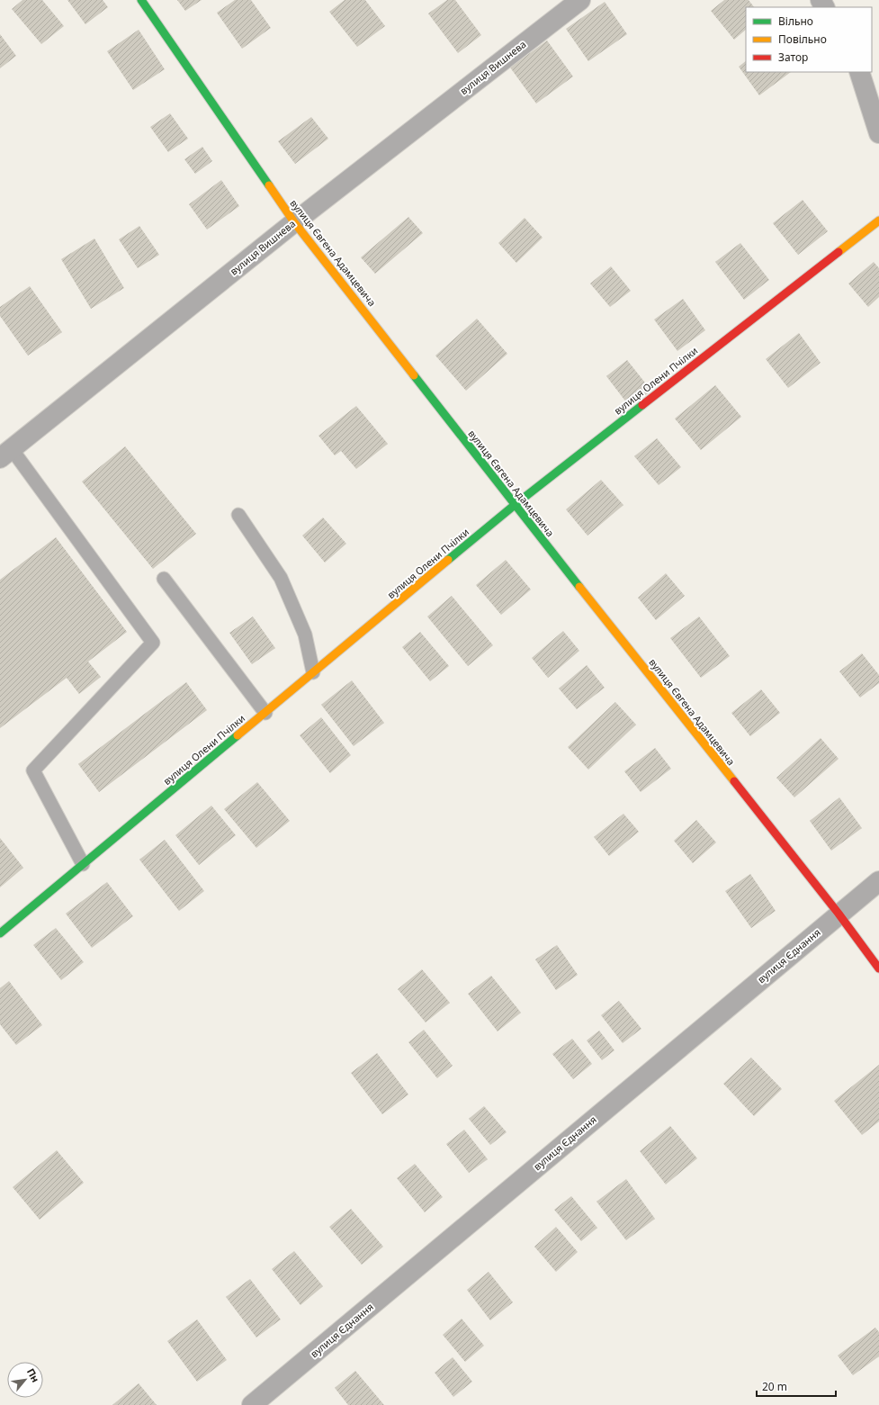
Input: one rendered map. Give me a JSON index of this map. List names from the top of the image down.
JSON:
{
  "streets": {
    "street": [
      "вулиця Вишнева",
      "вулиця Євгена Адамцевича",
      "вулиця Олени Пчілки",
      "вулиця Єднання"
    ]
  },
  "crossings": [
    ["вулиця Вишнева", "вулиця Євгена Адамцевича"],
    ["вулиця Євгена Адамцевича", "вулиця Олени Пчілки"],
    ["вулиця Євгена Адамцевича", "вулиця Єднання"]
  ],
  "legend": ["Вільно", "Повільно", "Затор"],
  "scale_bar": "20 m",
  "north": "top right"
}
